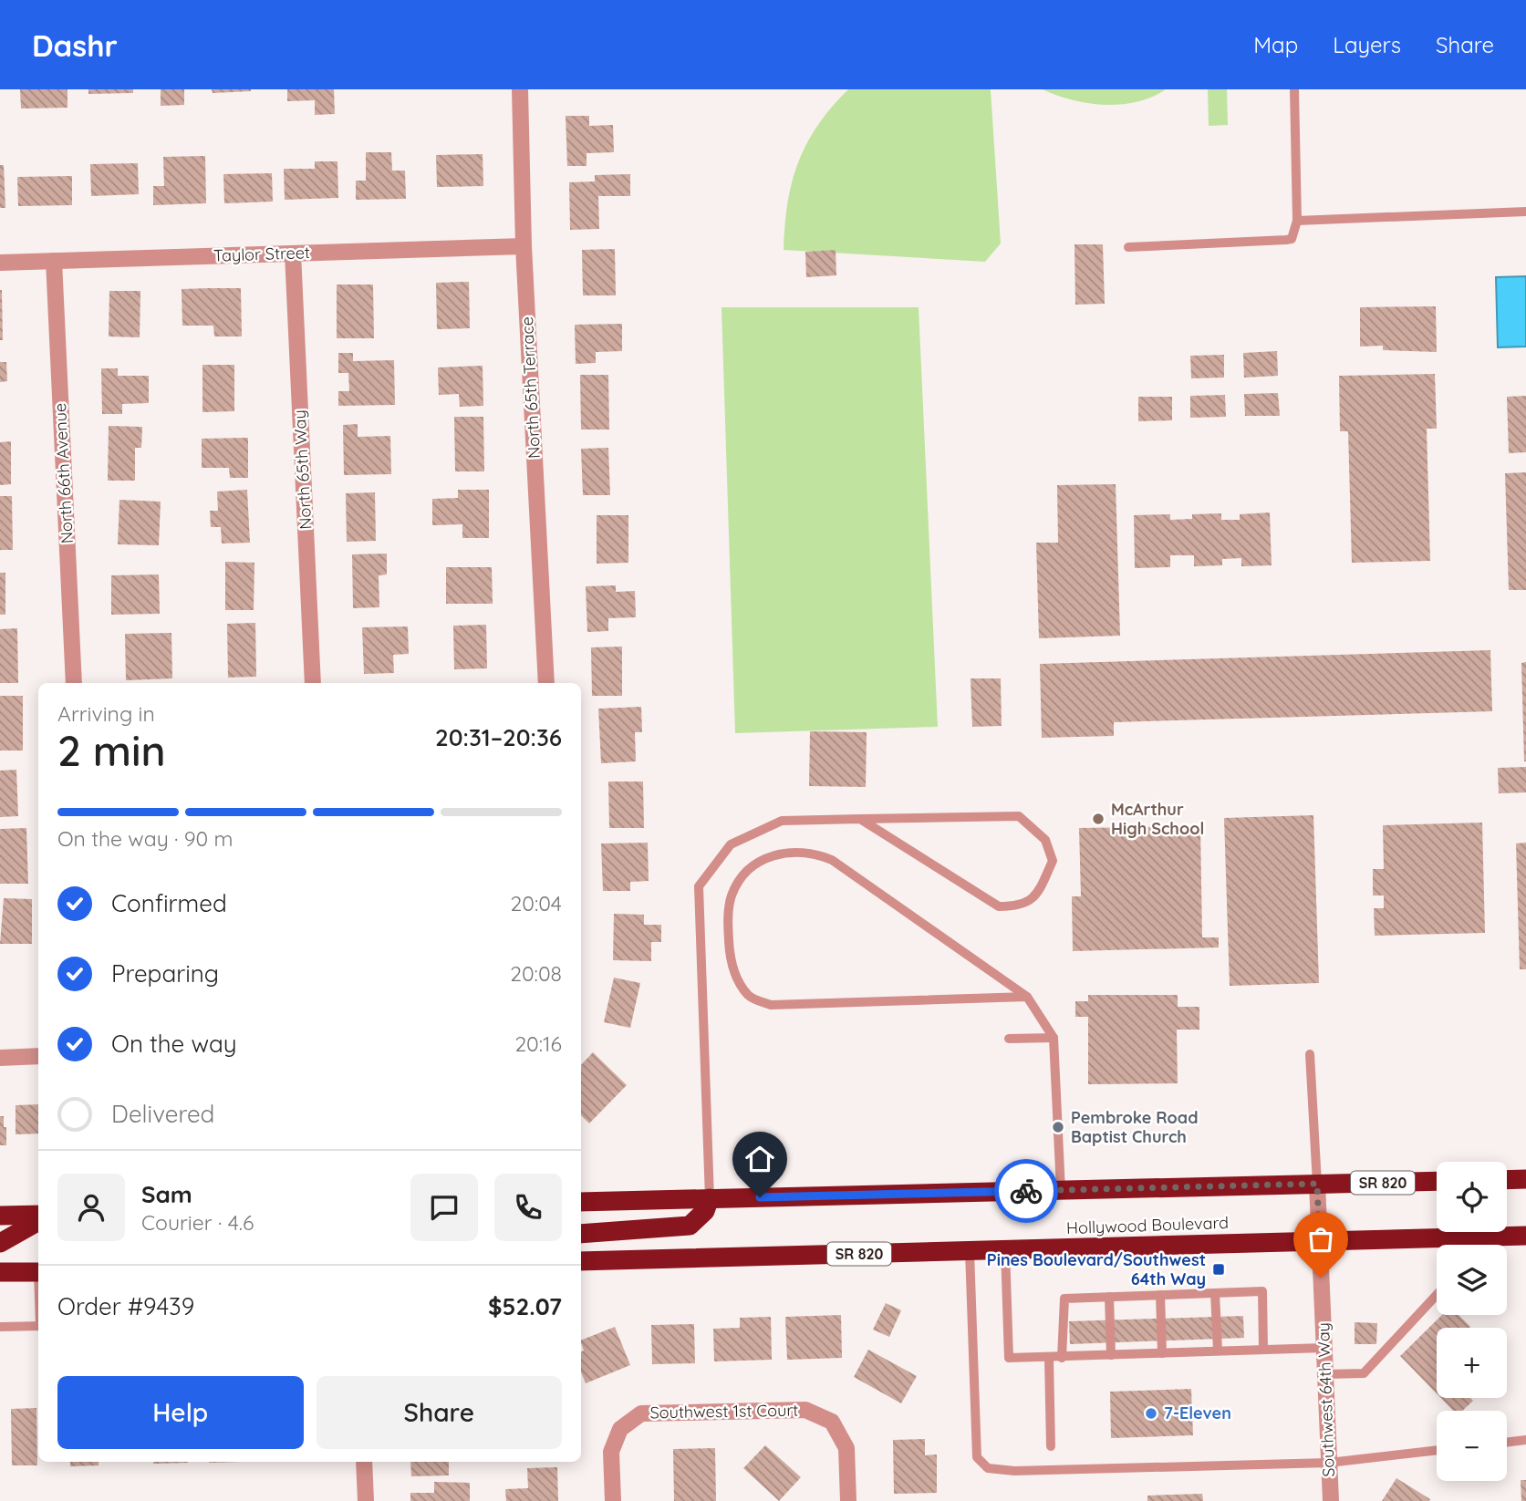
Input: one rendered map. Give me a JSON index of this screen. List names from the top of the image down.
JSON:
{
  "streets": {
    "highway": ["SR 820", "Hollywood Boulevard"],
    "street": [
      "Taylor Street",
      "North 65th Terrace",
      "North 65th Way",
      "North 66th Avenue",
      "Southwest 64th Way",
      "Southwest 1st Court"
    ]
  },
  "crossings": [
    ["Taylor Street", "North 65th Terrace"],
    ["Taylor Street", "North 65th Way"],
    ["Taylor Street", "North 66th Avenue"],
    ["SR 820", "Southwest 64th Way"],
    ["Hollywood Boulevard", "Southwest 64th Way"]
  ],
  "places": {
    "other": ["McArthur High School", "Pembroke Road Baptist Church", "7-Eleven"],
    "transit": ["Pines Boulevard/Southwest 64th Way"]
  },
  "page": {
    "header": "Dashr",
    "nav": ["Map", "Layers", "Share"],
    "heading": ["2 min", "Arriving in", "20:31–20:36"],
    "panel": [
      "Sam",
      "Courier · 4.6",
      "Order #9439",
      "$52.07"
    ],
    "bar": "On the way · 90 m",
    "list": [
      ["Confirmed", "20:04"],
      ["Preparing", "20:08"],
      ["On the way", "20:16"],
      "Delivered"
    ],
    "map_buttons": ["+", "−"],
    "buttons": ["Help", "Share"]
  }
}
